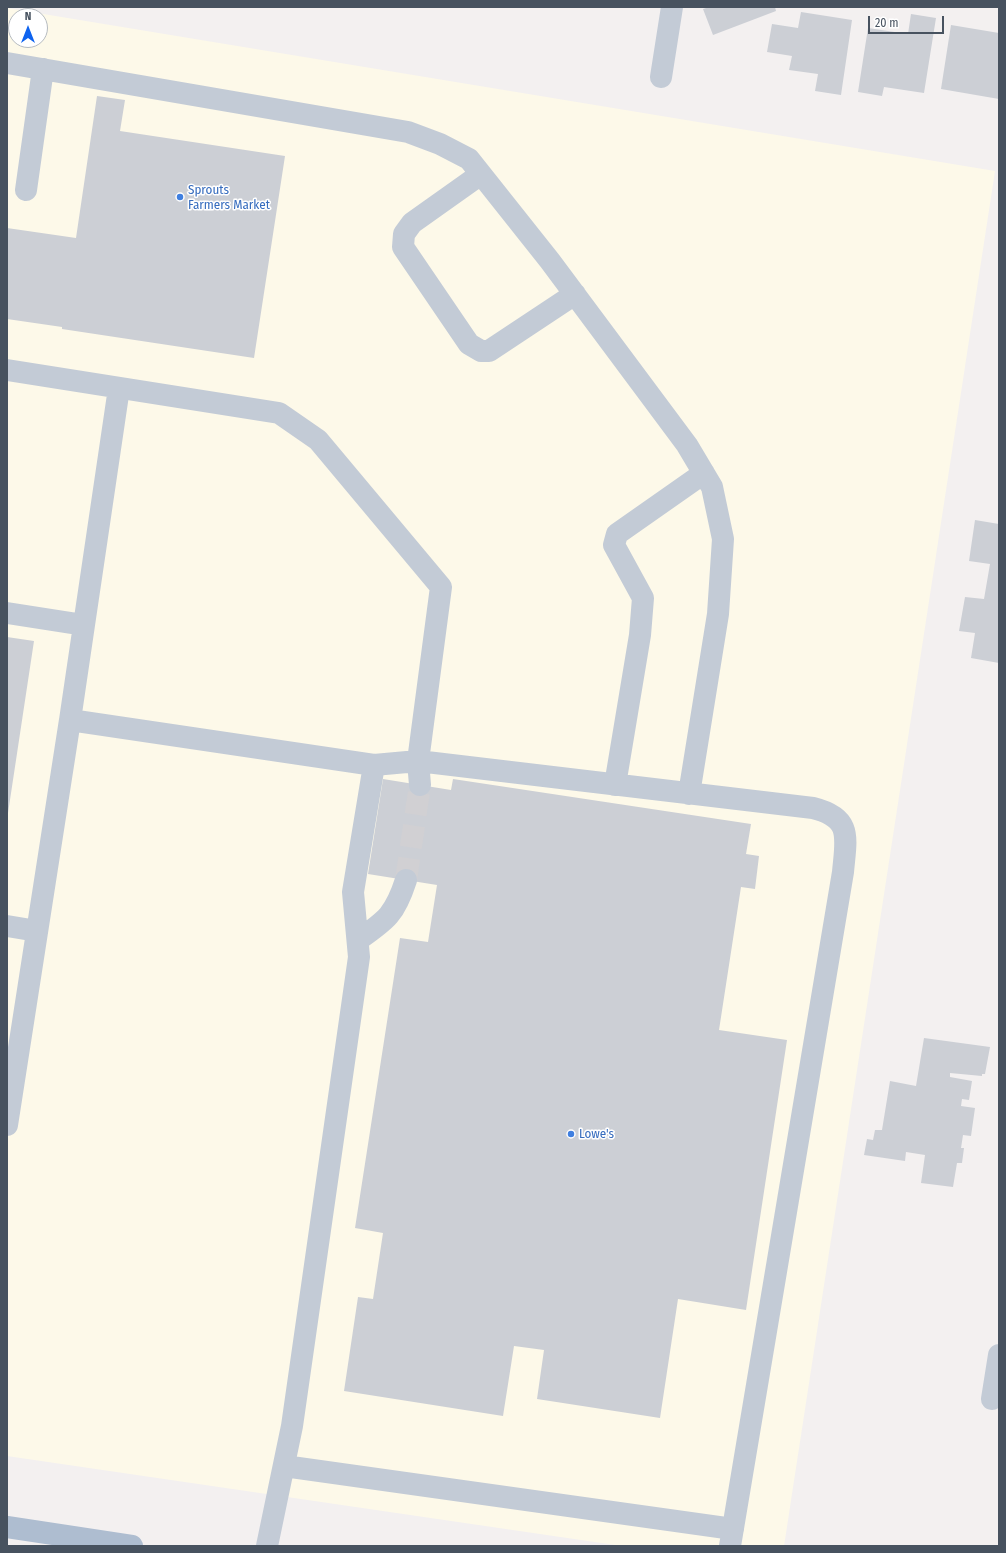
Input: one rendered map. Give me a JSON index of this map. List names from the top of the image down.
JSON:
{
  "places": ["Sprouts Farmers Market", "Lowe's"],
  "scale_bar": "20 m",
  "north": "top"
}
